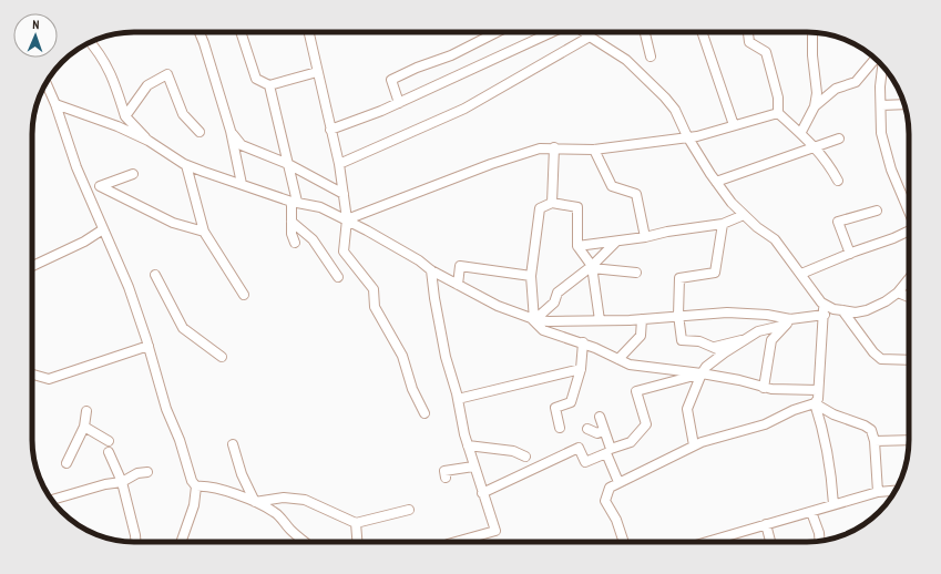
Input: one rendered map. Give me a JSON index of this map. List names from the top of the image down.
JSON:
{
  "north": "top"
}
